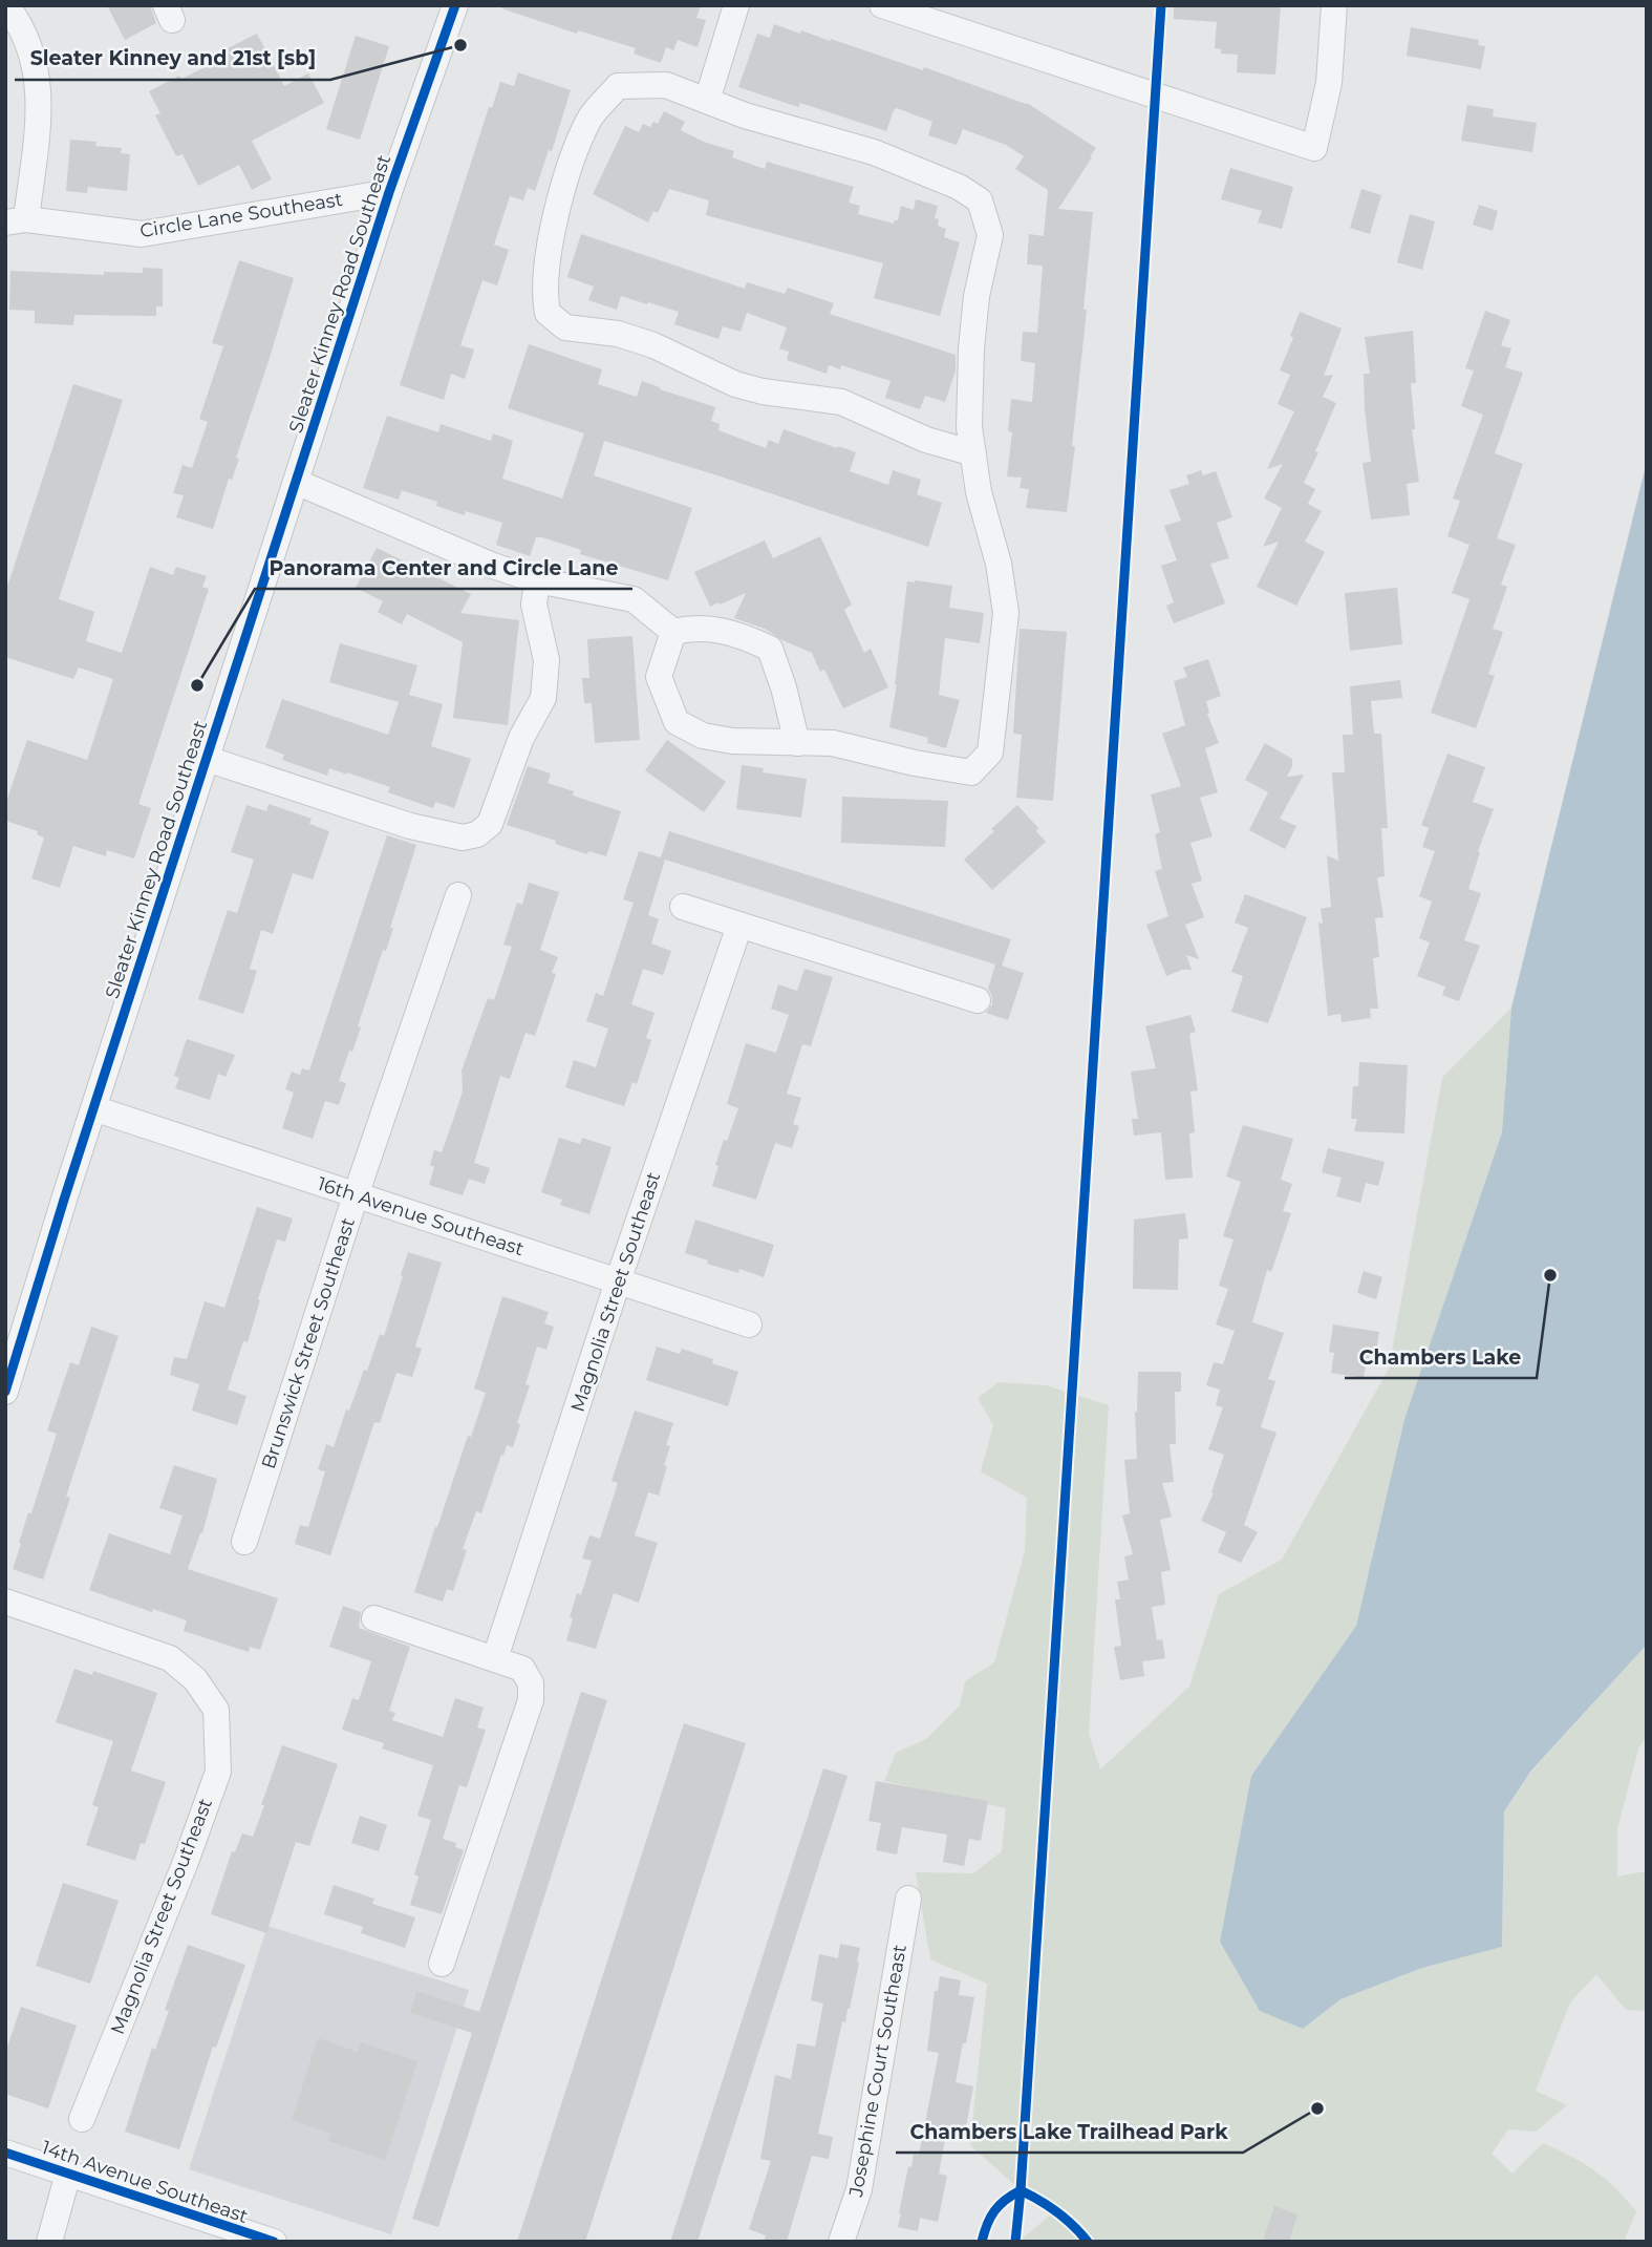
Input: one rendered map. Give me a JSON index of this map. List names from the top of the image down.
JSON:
{
  "streets": {
    "street": [
      "Circle Lane Southeast",
      "Sleater Kinney Road Southeast",
      "16th Avenue Southeast",
      "Magnolia Street Southeast",
      "Brunswick Street Southeast",
      "Josephine Court Southeast",
      "14th Avenue Southeast"
    ]
  },
  "crossings": [
    ["Circle Lane Southeast", "Sleater Kinney Road Southeast"],
    ["Sleater Kinney Road Southeast", "16th Avenue Southeast"],
    ["16th Avenue Southeast", "Magnolia Street Southeast"],
    ["16th Avenue Southeast", "Brunswick Street Southeast"]
  ],
  "places": [
    "Sleater Kinney and 21st [sb]",
    "Panorama Center and Circle Lane",
    "Chambers Lake",
    "Chambers Lake Trailhead Park"
  ]
}
